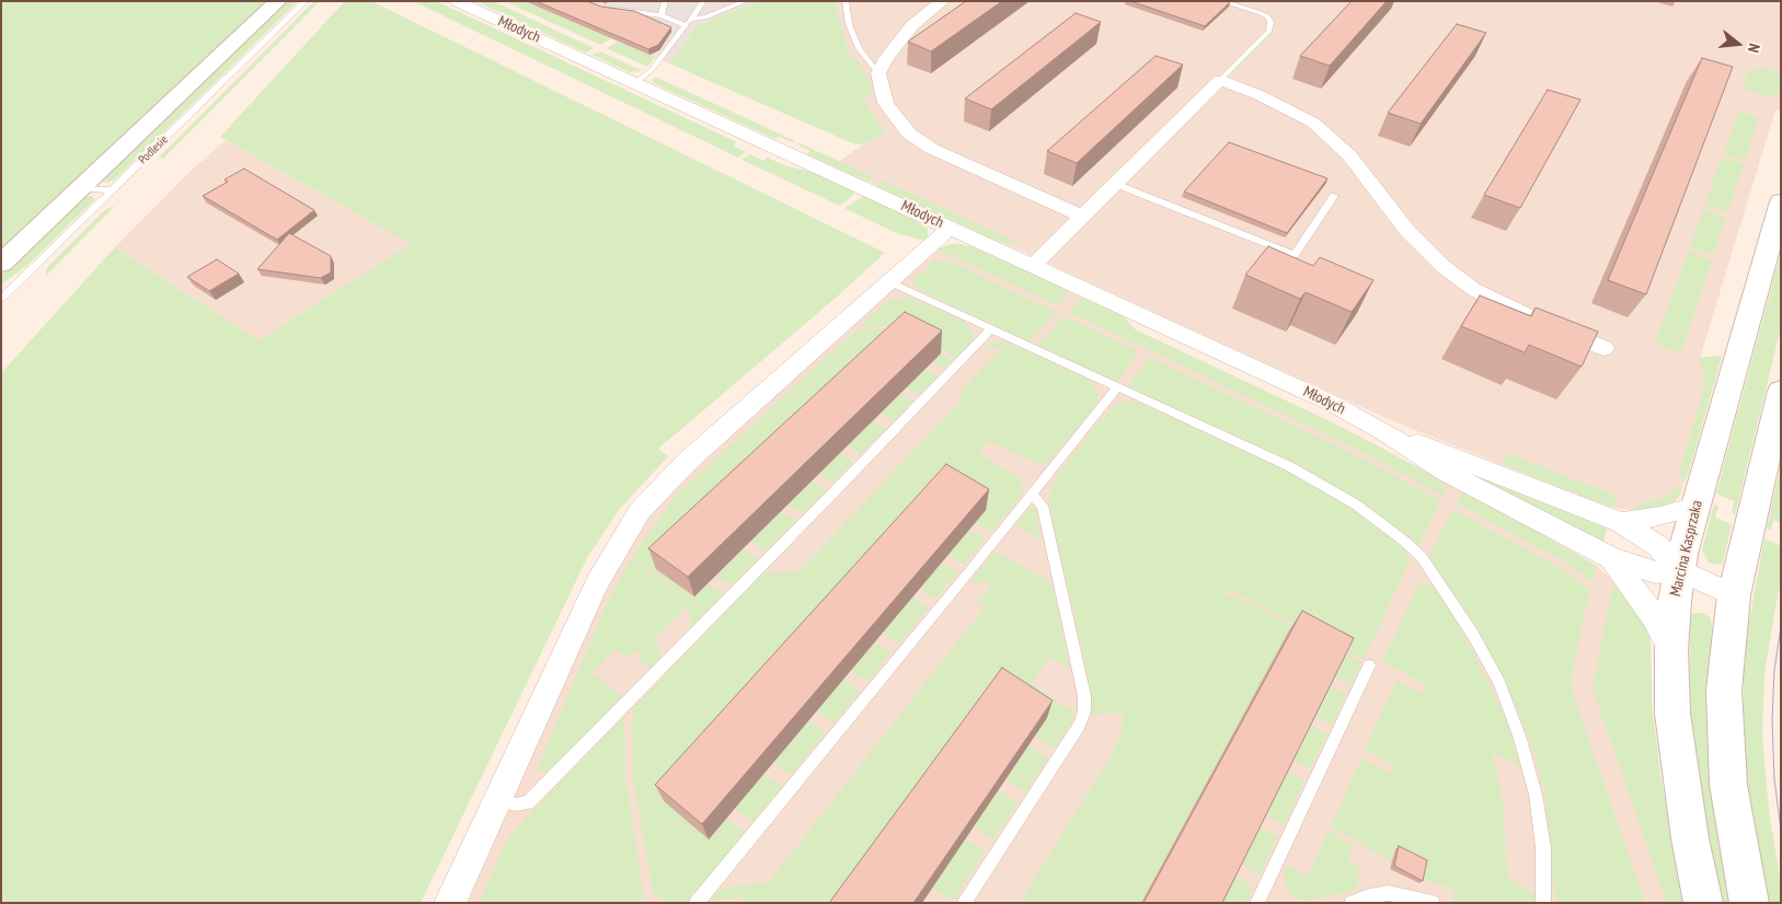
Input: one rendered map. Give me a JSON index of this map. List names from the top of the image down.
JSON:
{
  "streets": {
    "street": ["Młodych", "Podlesie", "Marcina Kasprzaka"]
  },
  "crossings": [
    ["Młodych", "Marcina Kasprzaka"]
  ],
  "north": "right"
}
